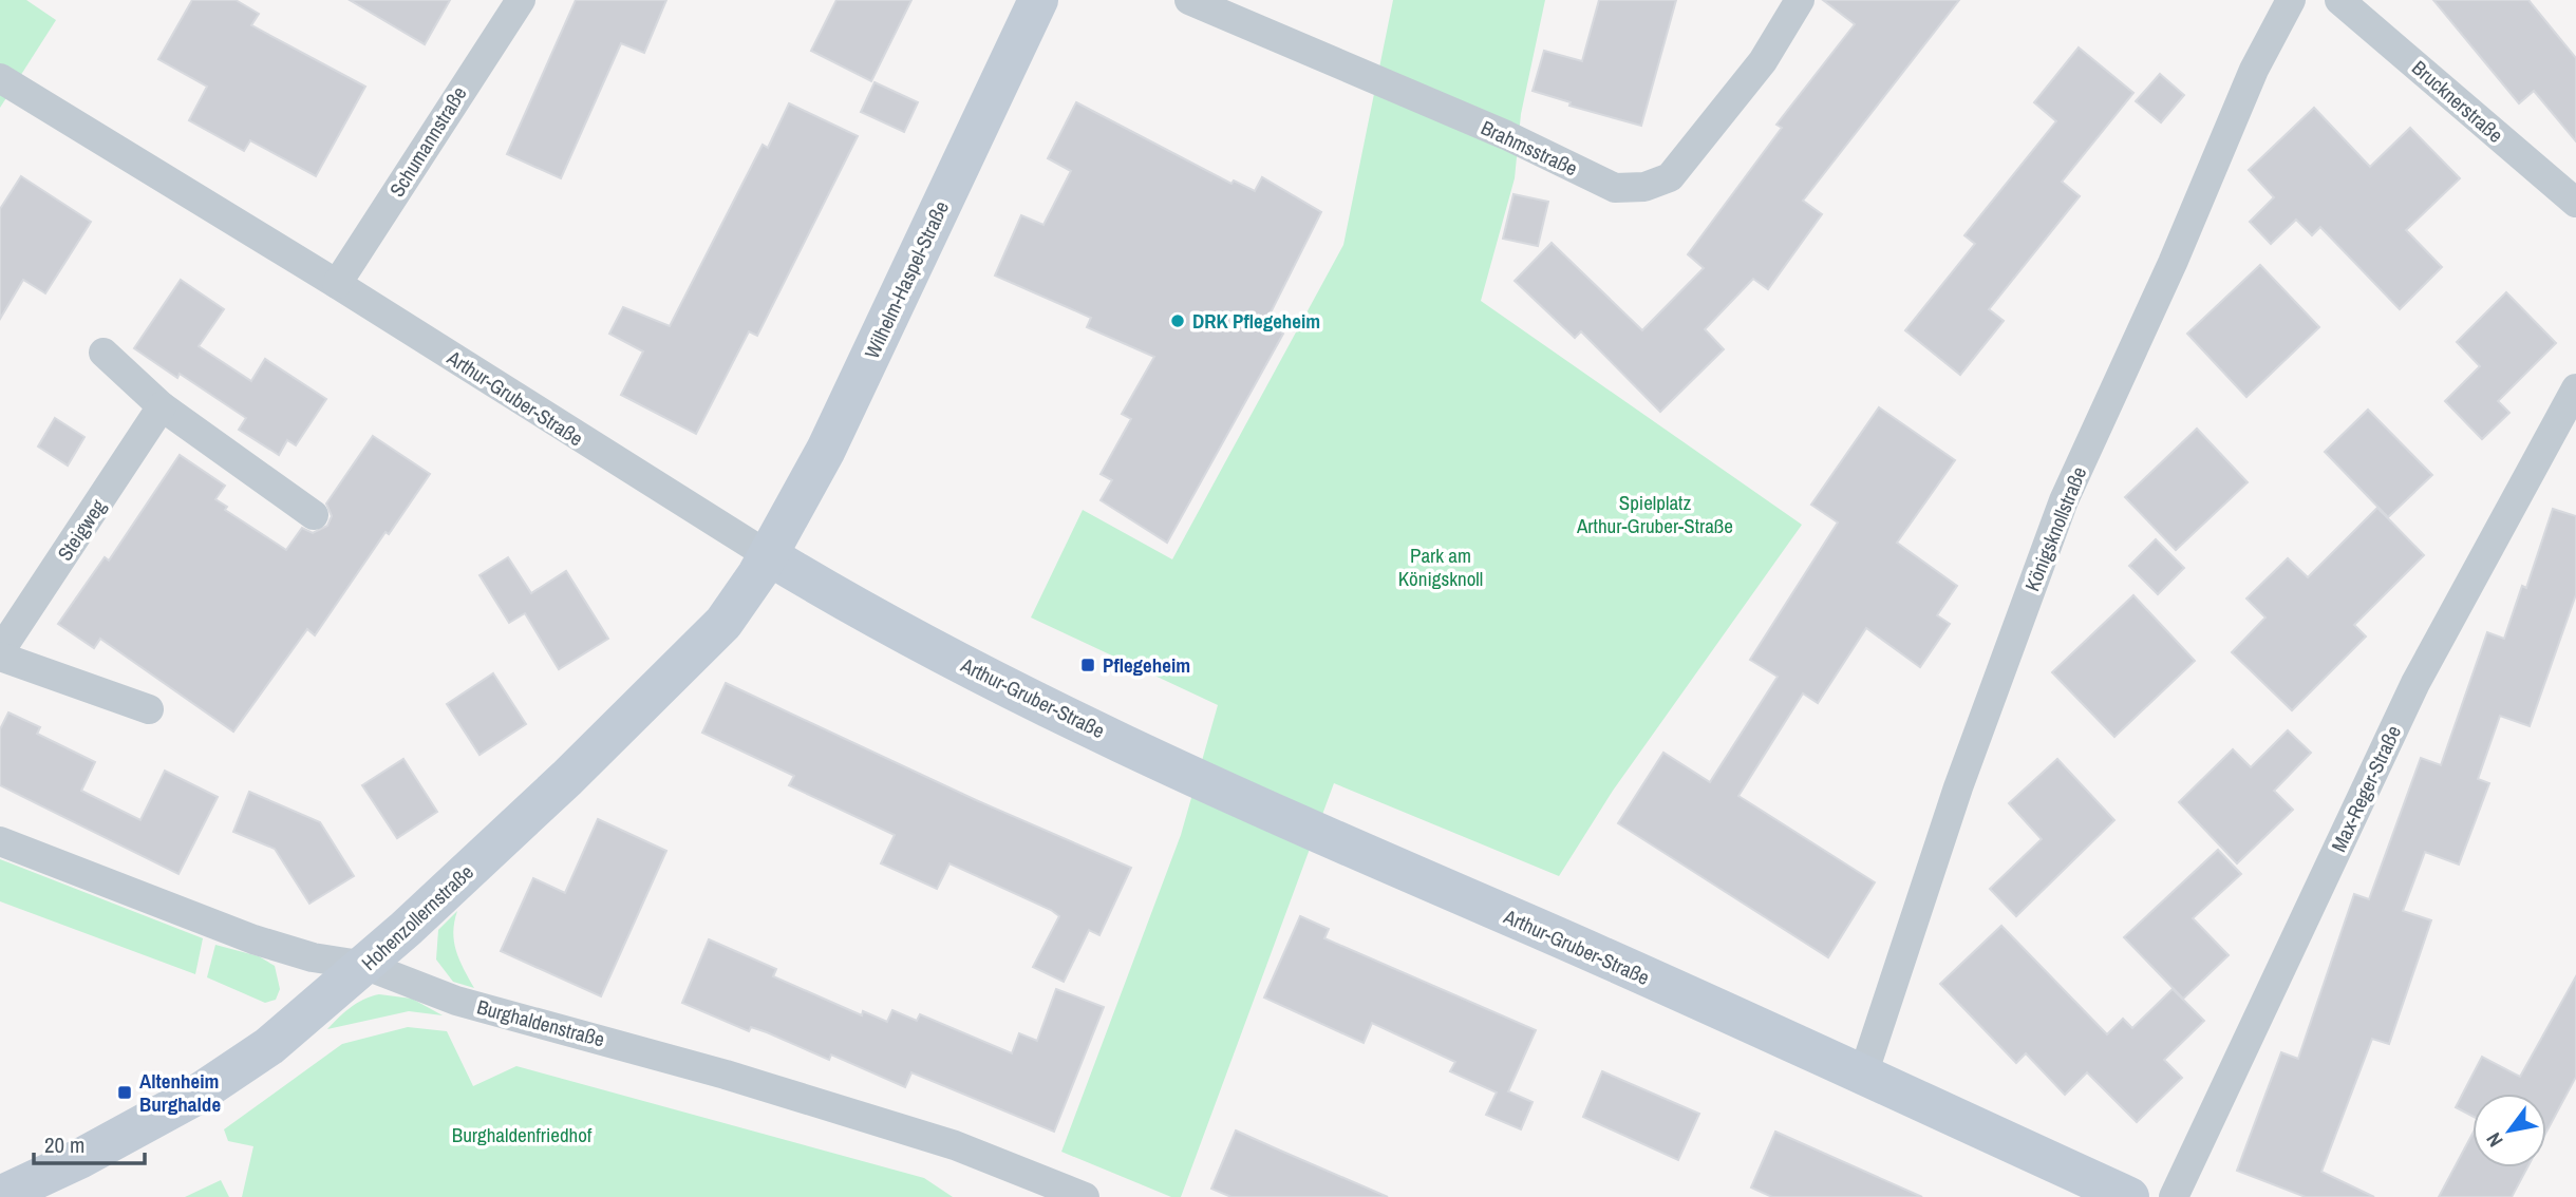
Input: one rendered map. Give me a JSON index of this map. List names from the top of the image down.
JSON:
{
  "streets": {
    "street": [
      "Brucknerstraße",
      "Schumannstraße",
      "Brahmsstraße",
      "Wilhelm-Haspel-Straße",
      "Arthur-Gruber-Straße",
      "Königsknollstraße",
      "Steigweg",
      "Max-Reger-Straße",
      "Hohenzollernstraße",
      "Burghaldenstraße"
    ]
  },
  "crossings": [
    ["Schumannstraße", "Arthur-Gruber-Straße"],
    ["Wilhelm-Haspel-Straße", "Arthur-Gruber-Straße"],
    ["Wilhelm-Haspel-Straße", "Hohenzollernstraße"],
    ["Arthur-Gruber-Straße", "Königsknollstraße"],
    ["Arthur-Gruber-Straße", "Hohenzollernstraße"],
    ["Hohenzollernstraße", "Burghaldenstraße"]
  ],
  "parks": ["Spielplatz Arthur-Gruber-Straße", "Park am Königsknoll", "Burghaldenfriedhof"],
  "places": {
    "other": ["DRK Pflegeheim"],
    "transit": ["Pflegeheim", "Altenheim Burghalde"]
  },
  "scale_bar": "20 m",
  "north": "bottom left"
}
